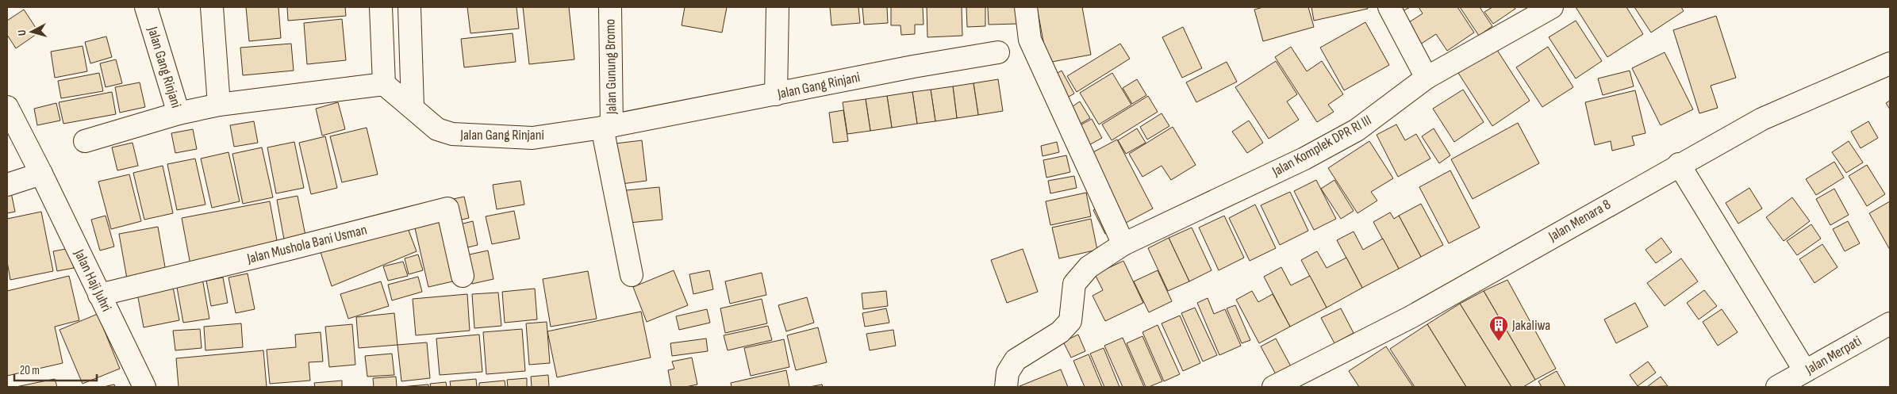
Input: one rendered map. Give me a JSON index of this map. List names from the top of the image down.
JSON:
{
  "streets": {
    "street": [
      "Jalan Gunung Bromo",
      "Jalan Gang Rinjani",
      "Jalan Komplek DPR RI III",
      "Jalan Menara 8",
      "Jalan Mushola Bani Usman",
      "Jalan Haji Juhri",
      "Jalan Merpati"
    ]
  },
  "crossings": [
    ["Jalan Gunung Bromo", "Jalan Gang Rinjani"],
    ["Jalan Mushola Bani Usman", "Jalan Haji Juhri"]
  ],
  "places": {
    "building": ["Jakaliwa"]
  },
  "scale_bar": "20 m",
  "north": "left"
}
